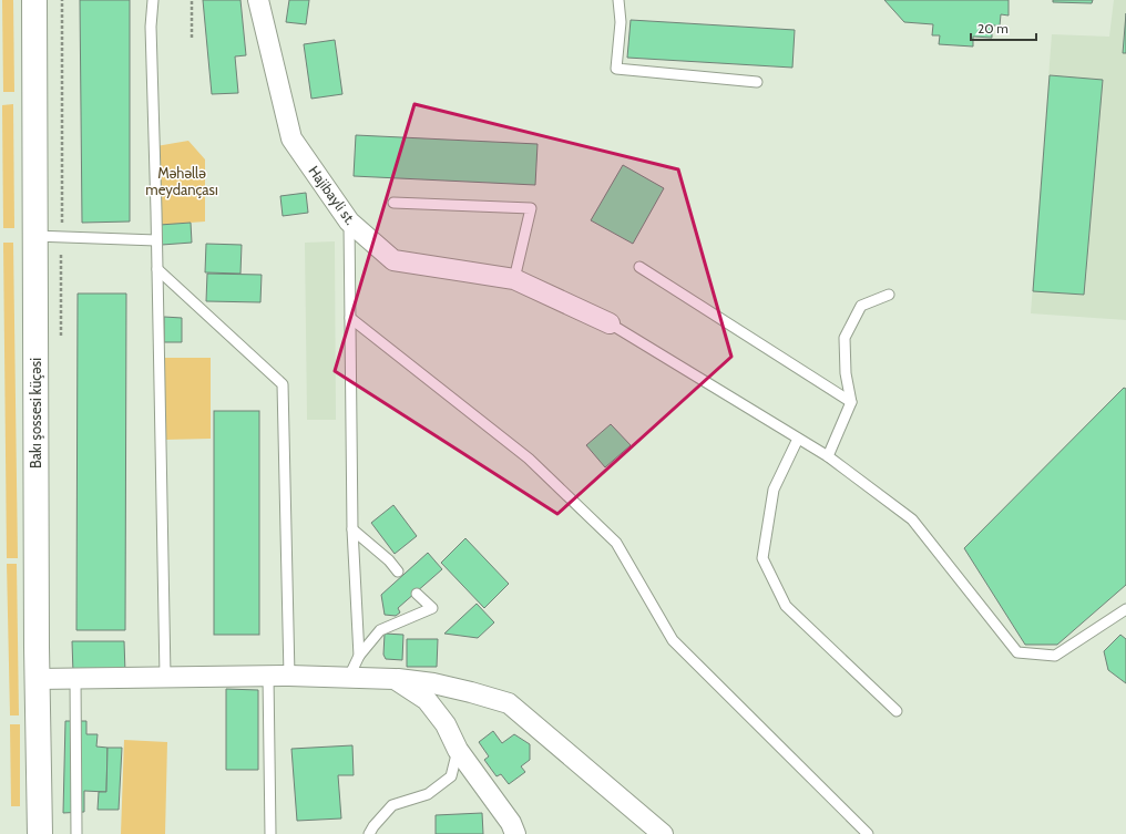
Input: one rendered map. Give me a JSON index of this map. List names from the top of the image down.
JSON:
{
  "streets": {
    "main road": ["Bakı şossesi küçəsi"],
    "street": ["Hajibayli st."]
  },
  "parks": ["Məhəllə meydançası"],
  "scale_bar": "20 m"
}
